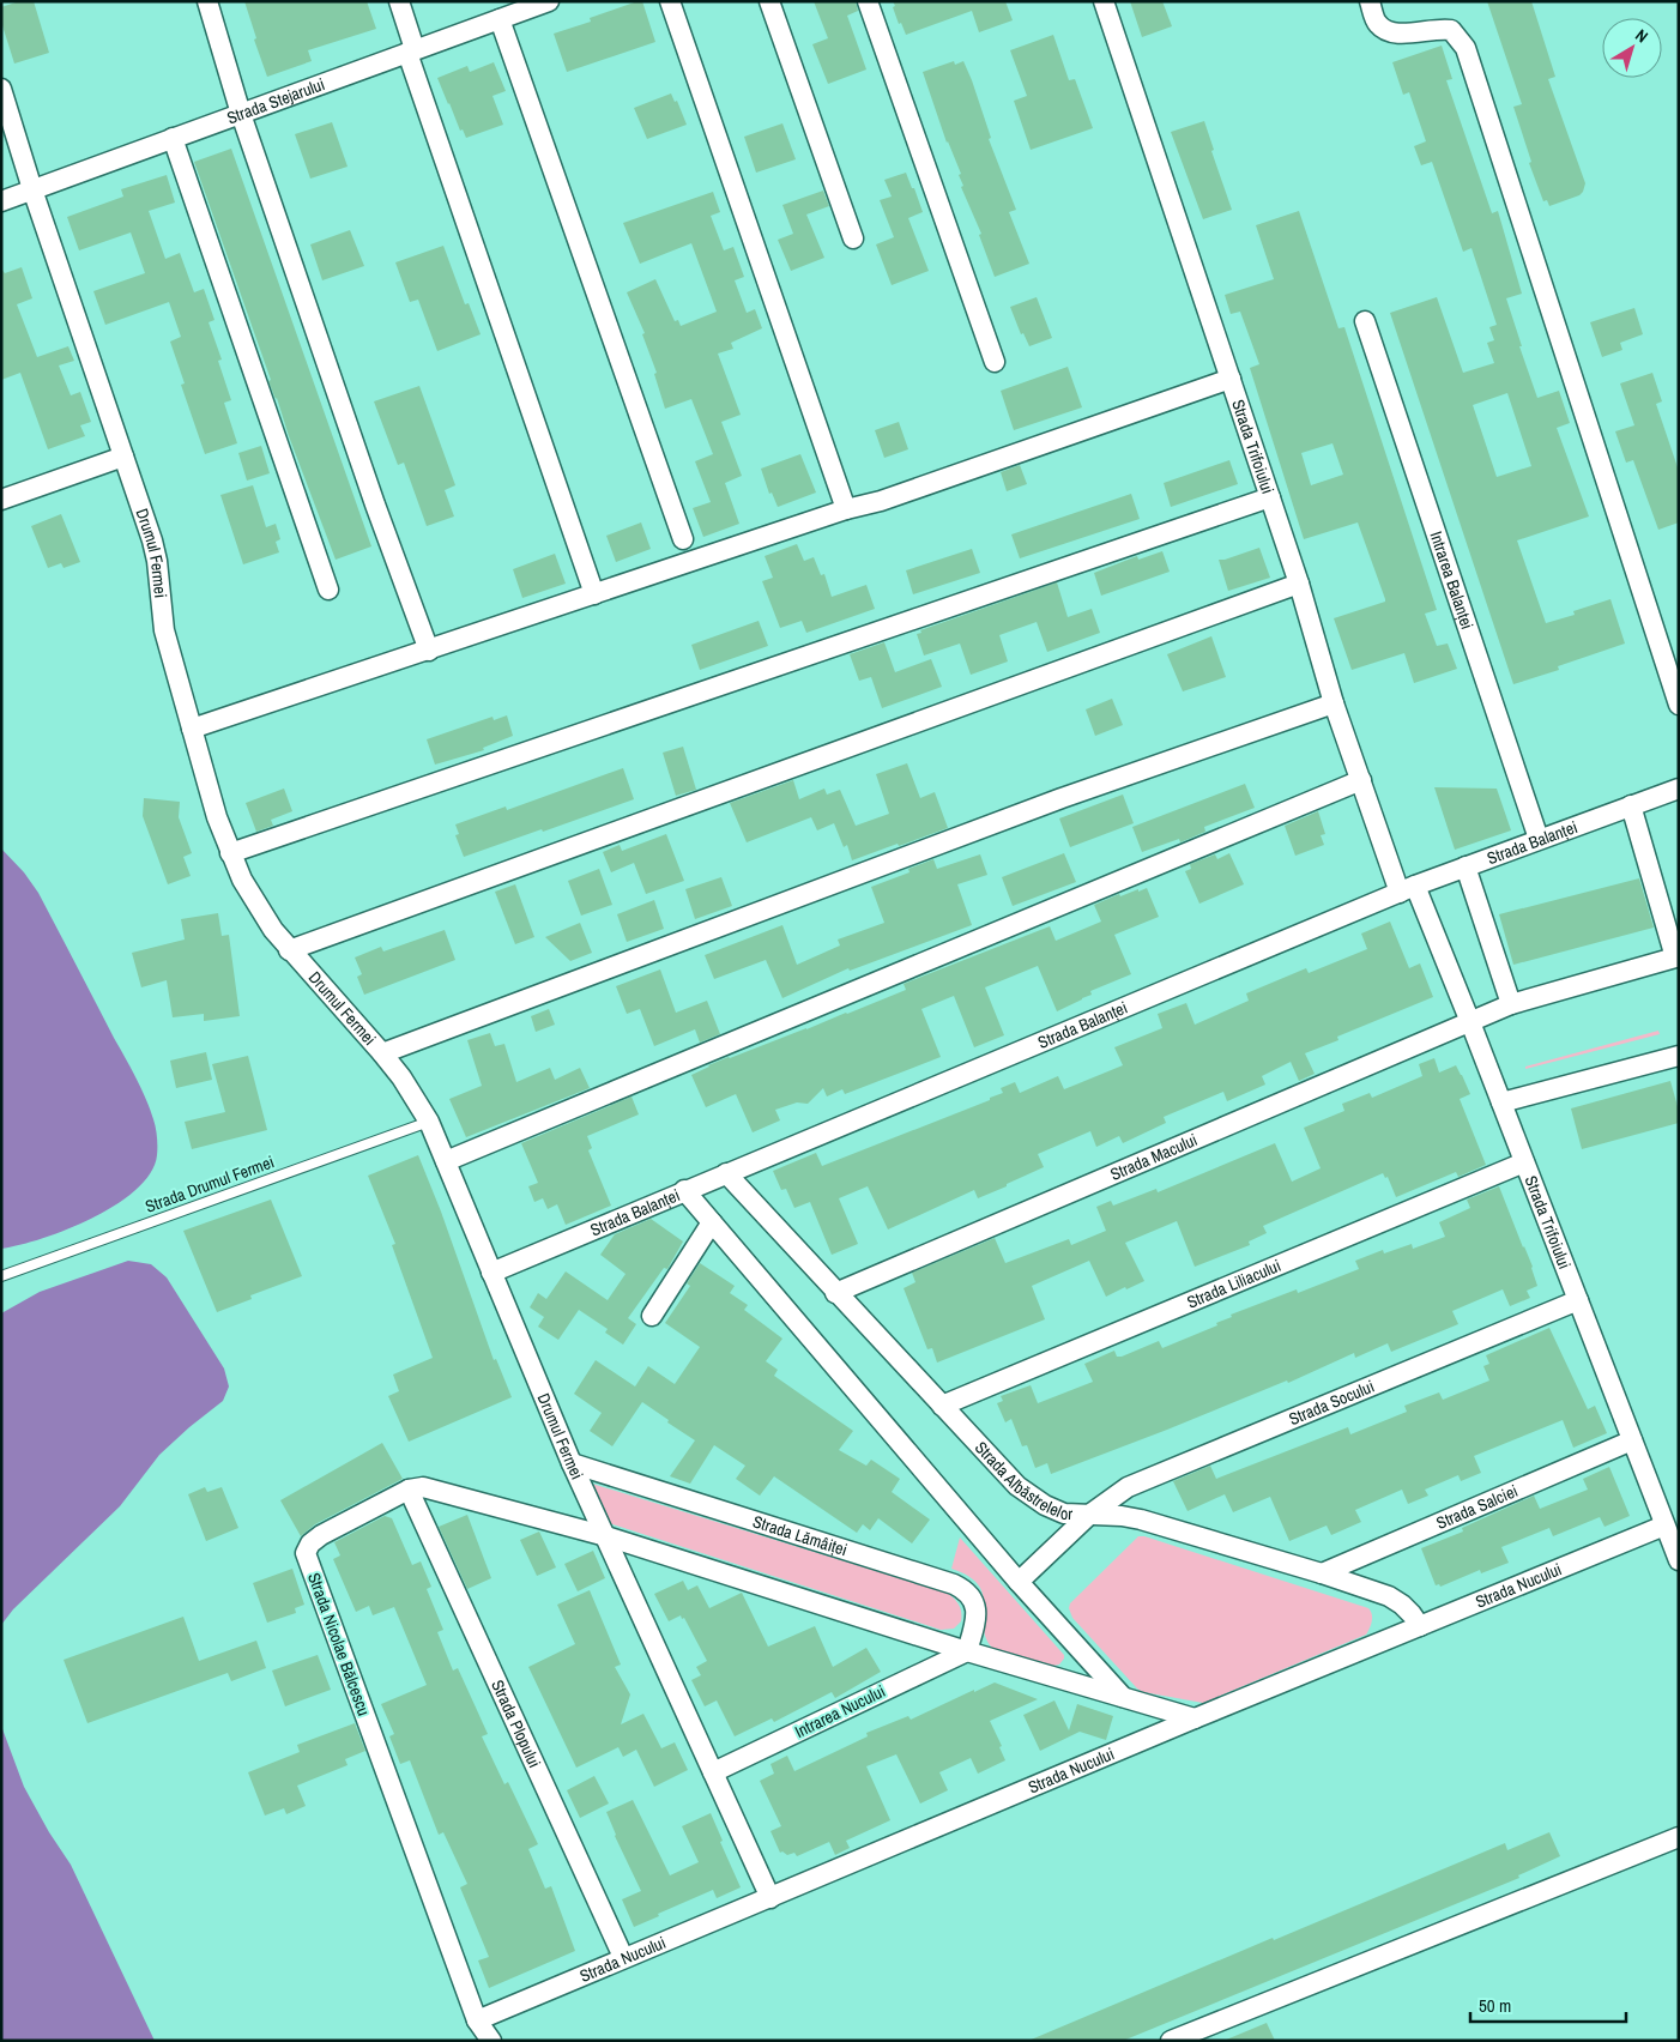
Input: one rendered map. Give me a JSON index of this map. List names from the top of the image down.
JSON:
{
  "streets": {
    "street": [
      "Strada Stejarului",
      "Strada Trifoiului",
      "Drumul Fermei",
      "Intrarea Balanței",
      "Strada Balanței",
      "Strada Macului",
      "Strada Liliacului",
      "Strada Socului",
      "Strada Albăstrelelor",
      "Strada Salciei",
      "Strada Lămâiței",
      "Strada Nucului",
      "Strada Nicolae Bălcescu",
      "Intrarea Nucului",
      "Strada Plopului"
    ],
    "lane": ["Strada Drumul Fermei"]
  },
  "crossings": [
    ["Strada Stejarului", "Drumul Fermei"],
    ["Strada Trifoiului", "Strada Balanței"],
    ["Strada Trifoiului", "Strada Macului"],
    ["Strada Trifoiului", "Strada Liliacului"],
    ["Strada Trifoiului", "Strada Socului"],
    ["Strada Trifoiului", "Strada Salciei"],
    ["Strada Trifoiului", "Strada Nucului"],
    ["Drumul Fermei", "Strada Balanței"],
    ["Drumul Fermei", "Strada Drumul Fermei"],
    ["Drumul Fermei", "Strada Lămâiței"],
    ["Drumul Fermei", "Strada Nucului"],
    ["Drumul Fermei", "Intrarea Nucului"],
    ["Intrarea Balanței", "Strada Balanței"],
    ["Strada Balanței", "Strada Macului"],
    ["Strada Balanței", "Strada Albăstrelelor"],
    ["Strada Macului", "Strada Albăstrelelor"],
    ["Strada Liliacului", "Strada Albăstrelelor"],
    ["Strada Socului", "Strada Albăstrelelor"],
    ["Strada Albăstrelelor", "Strada Salciei"],
    ["Strada Albăstrelelor", "Strada Nucului"],
    ["Strada Lămâiței", "Intrarea Nucului"],
    ["Strada Nucului", "Strada Nicolae Bălcescu"],
    ["Strada Nucului", "Strada Plopului"],
    ["Strada Nicolae Bălcescu", "Strada Plopului"]
  ],
  "scale_bar": "50 m",
  "north": "top right"
}
